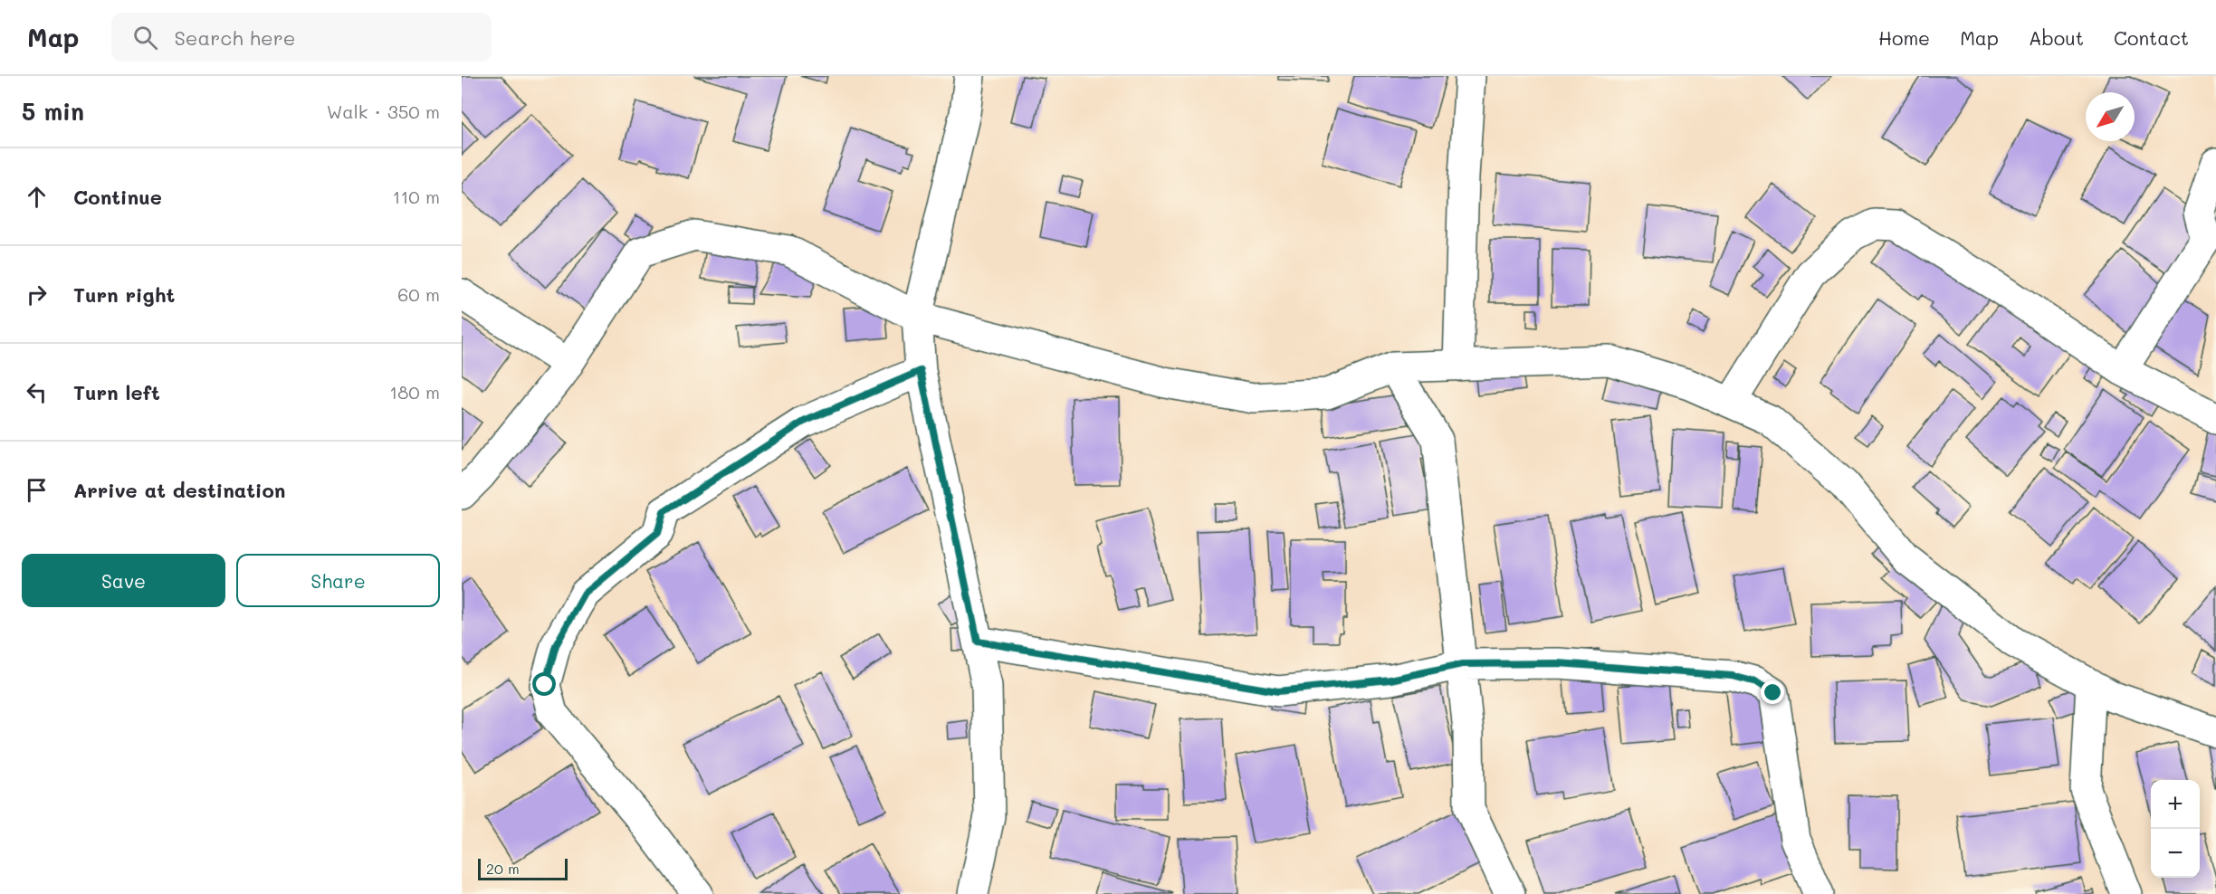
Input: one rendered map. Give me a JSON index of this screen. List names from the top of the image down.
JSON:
{
  "scale_bar": "20 m",
  "north": "bottom left",
  "page": {
    "header": "Map",
    "search": "Search here",
    "nav": [
      "Home",
      "Map",
      "About",
      "Contact"
    ],
    "heading": ["5 min", "Walk · 350 m"],
    "list": [
      ["Continue", "110 m"],
      ["Turn right", "60 m"],
      ["Turn left", "180 m"],
      "Arrive at destination"
    ],
    "buttons": ["Save", "Share"],
    "map_buttons": ["+", "−"],
    "scale": "20 m"
  }
}
